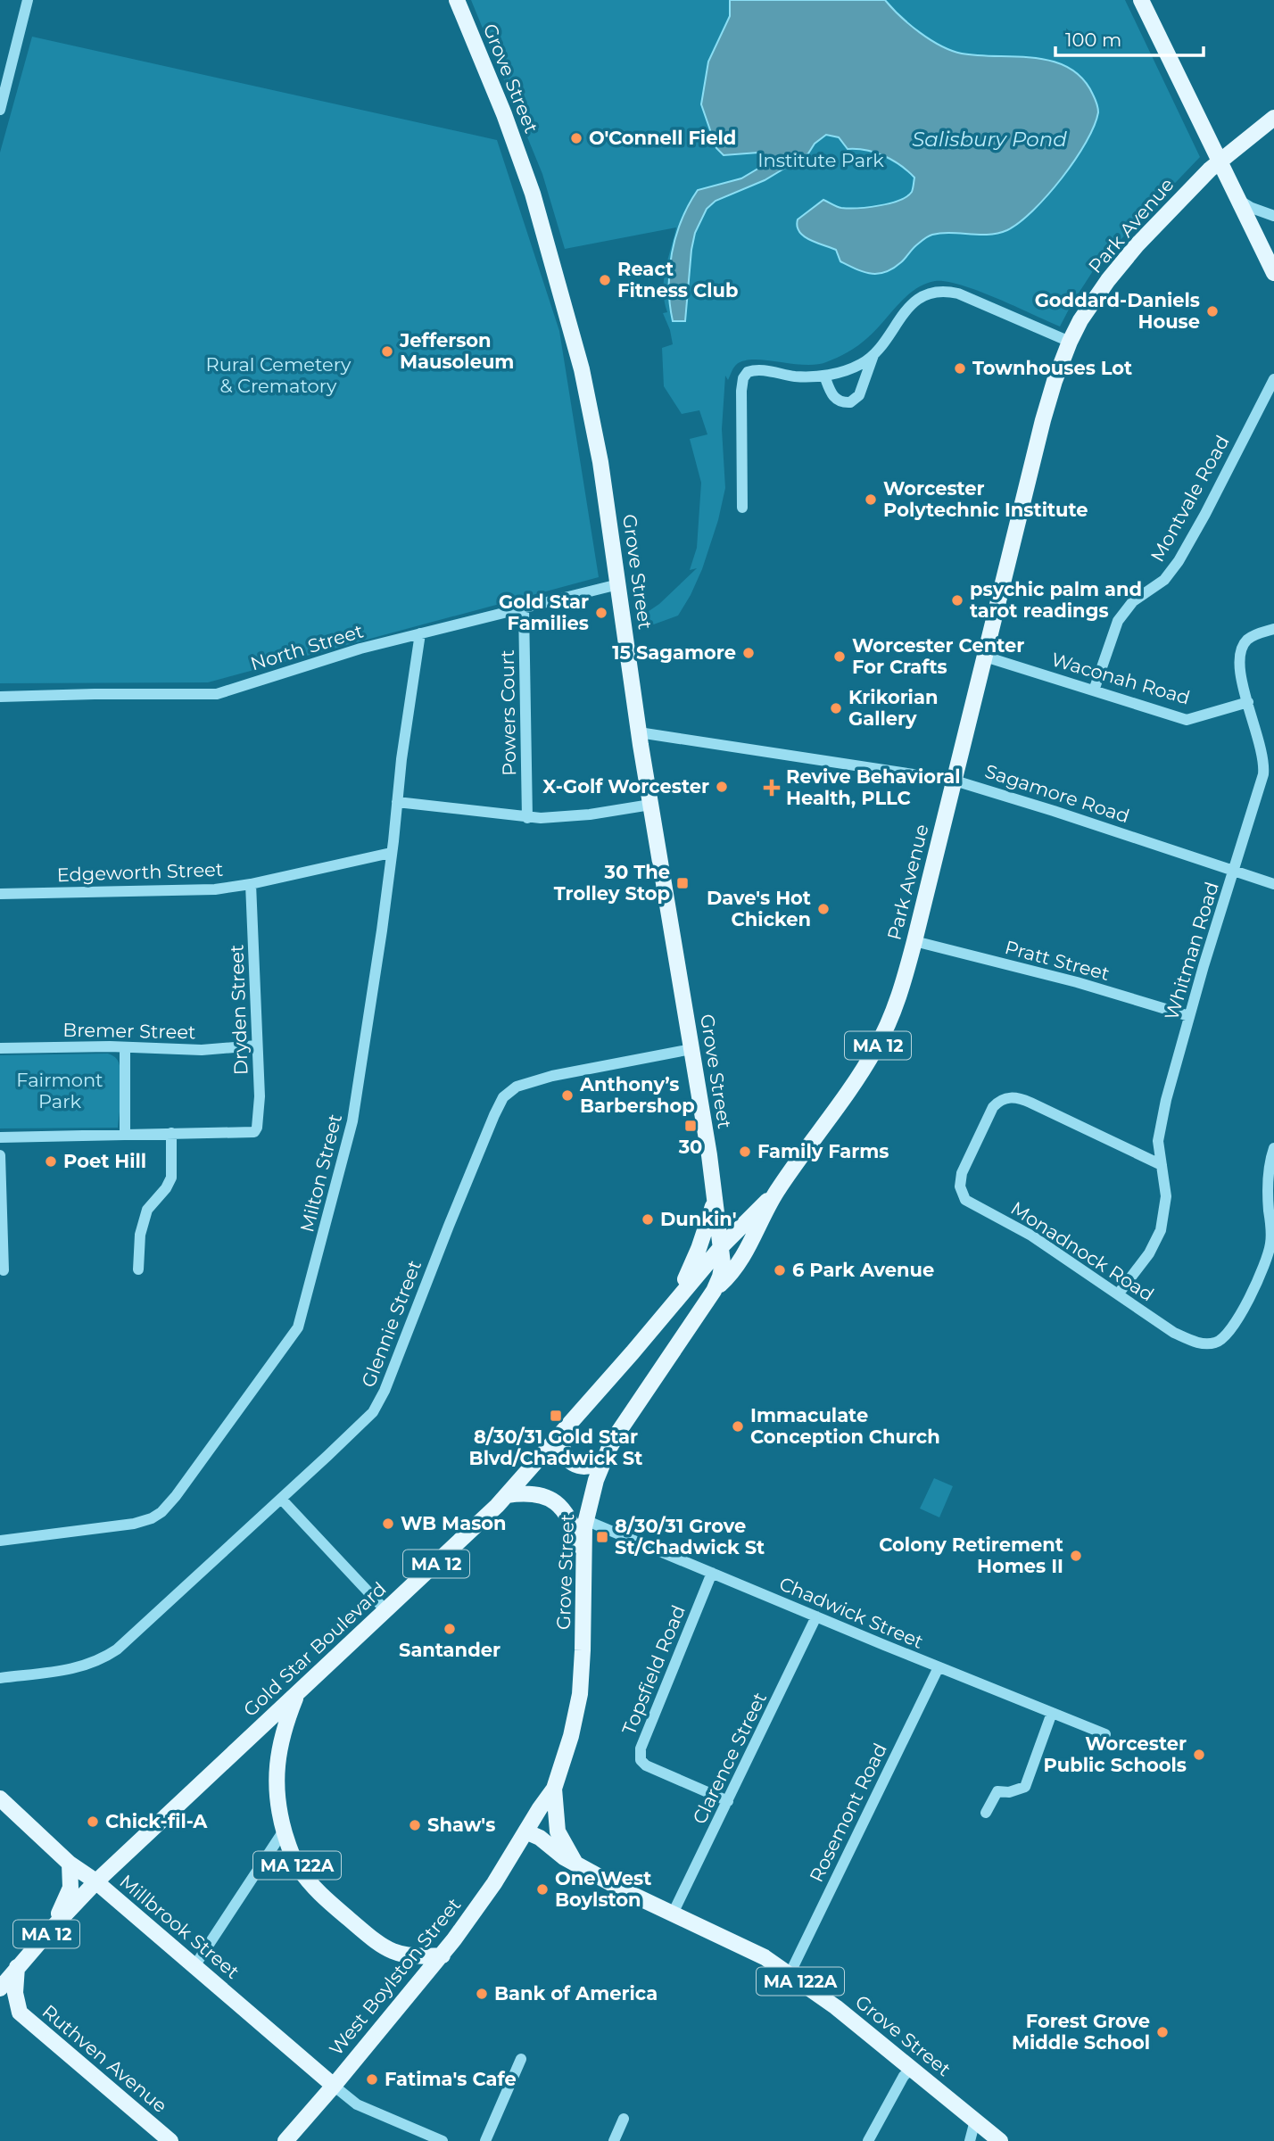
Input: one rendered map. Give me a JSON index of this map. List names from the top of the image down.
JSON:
{
  "streets": {
    "main road": [
      "Grove Street",
      "Park Avenue",
      "MA 12",
      "Gold Star Boulevard",
      "MA 122A",
      "Millbrook Street",
      "West Boylston Street",
      "Ruthven Avenue"
    ],
    "street": [
      "Montvale Road",
      "North Street",
      "Waconah Road",
      "Powers Court",
      "Sagamore Road",
      "Edgeworth Street",
      "Whitman Road",
      "Pratt Street",
      "Dryden Street",
      "Bremer Street",
      "Milton Street",
      "Monadnock Road",
      "Glennie Street",
      "Chadwick Street",
      "Topsfield Road",
      "Clarence Street",
      "Rosemont Road"
    ]
  },
  "crossings": [
    ["Grove Street", "Park Avenue"],
    ["Grove Street", "North Street"],
    ["Grove Street", "Sagamore Road"],
    ["Grove Street", "Glennie Street"],
    ["Grove Street", "Chadwick Street"],
    ["Grove Street", "Gold Star Boulevard"],
    ["Grove Street", "Clarence Street"],
    ["Grove Street", "Rosemont Road"],
    ["Grove Street", "West Boylston Street"],
    ["Park Avenue", "Waconah Road"],
    ["Park Avenue", "Sagamore Road"],
    ["Park Avenue", "Pratt Street"],
    ["Park Avenue", "Gold Star Boulevard"],
    ["Montvale Road", "Waconah Road"],
    ["North Street", "Powers Court"],
    ["North Street", "Milton Street"],
    ["Waconah Road", "Whitman Road"],
    ["Sagamore Road", "Whitman Road"],
    ["Edgeworth Street", "Dryden Street"],
    ["Edgeworth Street", "Milton Street"],
    ["Whitman Road", "Pratt Street"],
    ["Whitman Road", "Monadnock Road"],
    ["Dryden Street", "Bremer Street"],
    ["Chadwick Street", "Topsfield Road"],
    ["Chadwick Street", "Clarence Street"],
    ["Chadwick Street", "Rosemont Road"],
    ["Gold Star Boulevard", "MA 122A"],
    ["Gold Star Boulevard", "Millbrook Street"],
    ["Gold Star Boulevard", "Ruthven Avenue"],
    ["Topsfield Road", "Clarence Street"],
    ["MA 122A", "West Boylston Street"],
    ["Millbrook Street", "West Boylston Street"]
  ],
  "water": ["Salisbury Pond"],
  "parks": ["Institute Park", "Rural Cemetery & Crematory", "Fairmont Park"],
  "places": {
    "other": [
      "O'Connell Field",
      "React Fitness Club",
      "Goddard-Daniels House",
      "Jefferson Mausoleum",
      "Townhouses Lot",
      "Worcester Polytechnic Institute",
      "psychic palm and tarot readings",
      "Gold Star Families",
      "15 Sagamore",
      "Worcester Center For Crafts",
      "Krikorian Gallery",
      "X-Golf Worcester",
      "Dave's Hot Chicken",
      "Anthony’s Barbershop",
      "Family Farms",
      "Poet Hill",
      "Dunkin'",
      "6 Park Avenue",
      "Immaculate Conception Church",
      "WB Mason",
      "Colony Retirement Homes II",
      "Santander",
      "Worcester Public Schools",
      "Chick-fil-A",
      "Shaw's",
      "One West Boylston",
      "Bank of America",
      "Forest Grove Middle School",
      "Fatima's Cafe"
    ],
    "health": ["Revive Behavioral Health, PLLC"],
    "transit": [
      "30 The Trolley Stop",
      "30",
      "8/30/31 Gold Star Blvd/Chadwick St",
      "8/30/31 Grove St/Chadwick St"
    ]
  },
  "scale_bar": "100 m"
}
